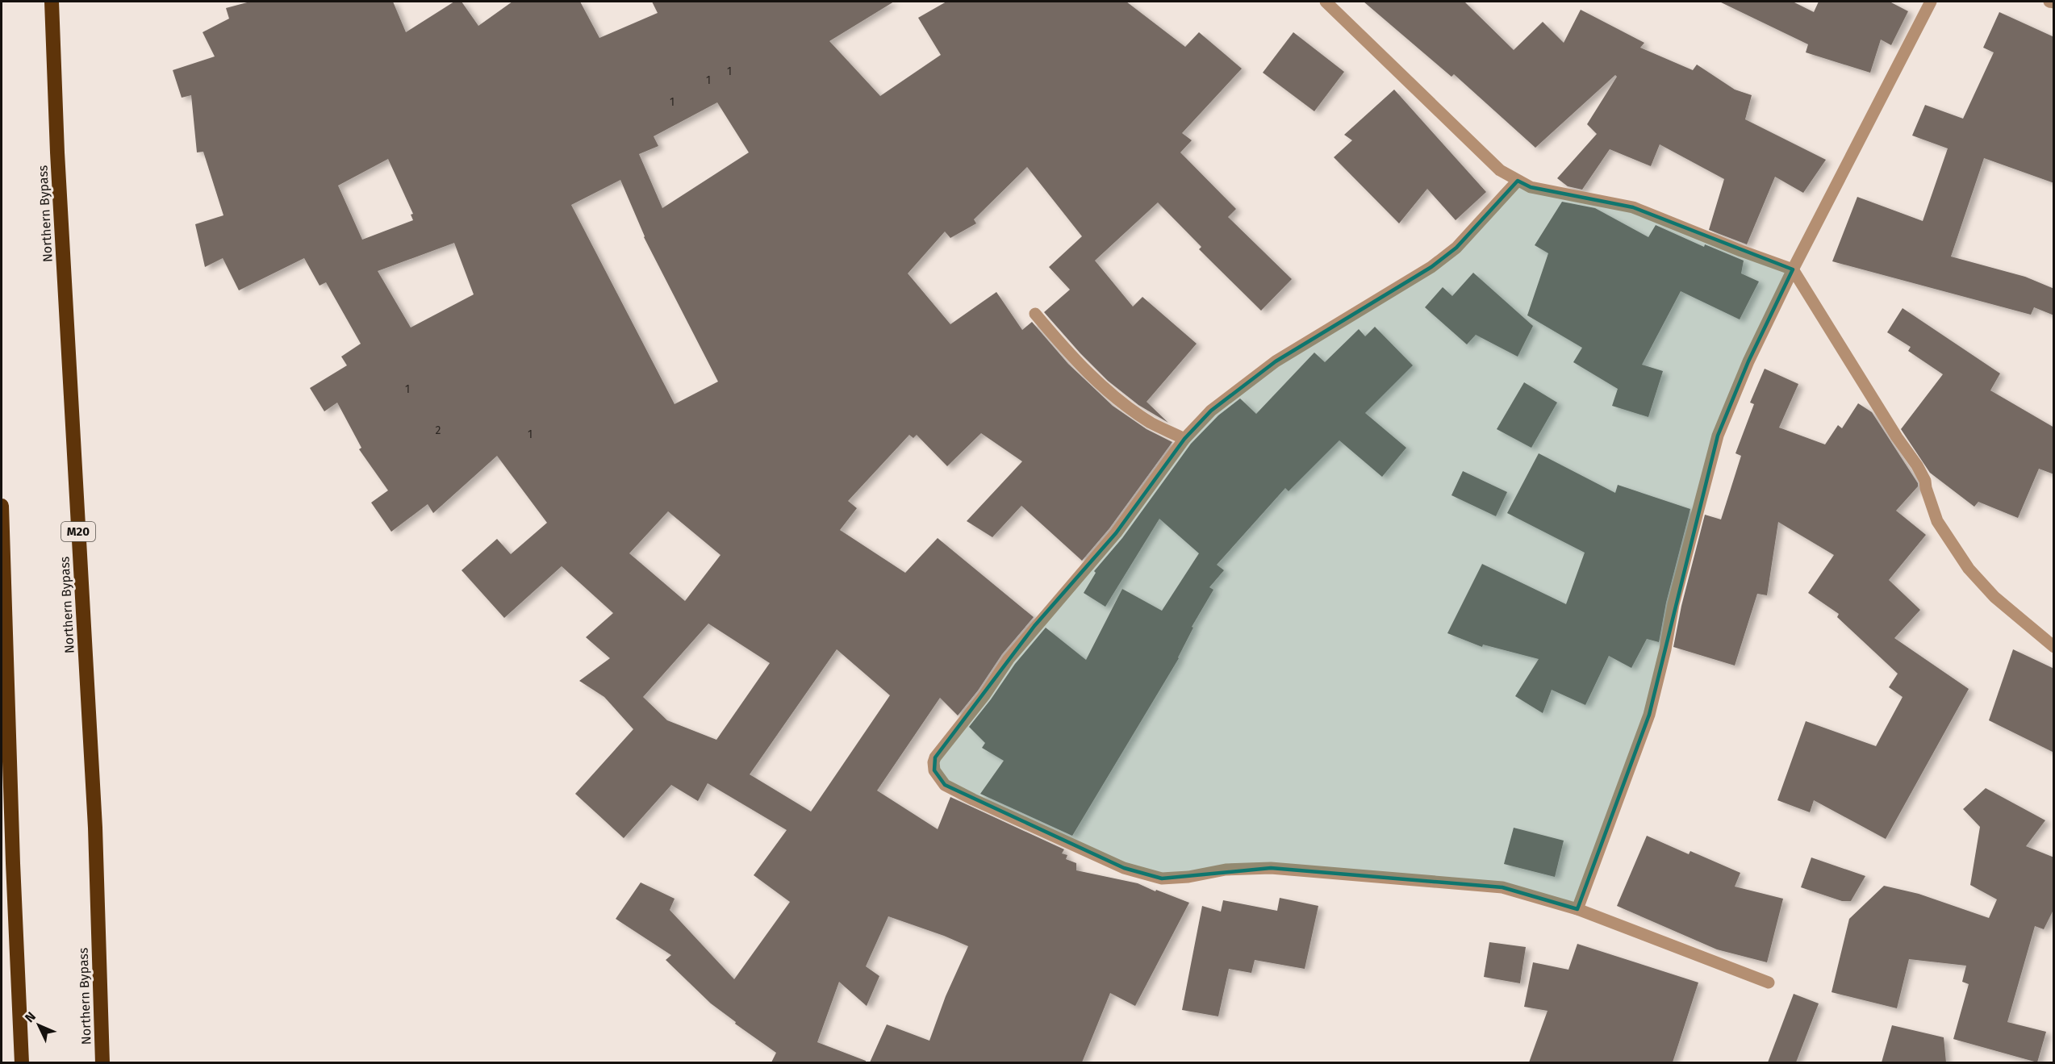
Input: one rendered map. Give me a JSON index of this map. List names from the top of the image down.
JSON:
{
  "streets": {
    "highway": ["Northern Bypass", "M20"]
  },
  "house_numbers": [
    "1",
    "1",
    "1",
    "1",
    "2",
    "1"
  ],
  "north": "top left"
}
